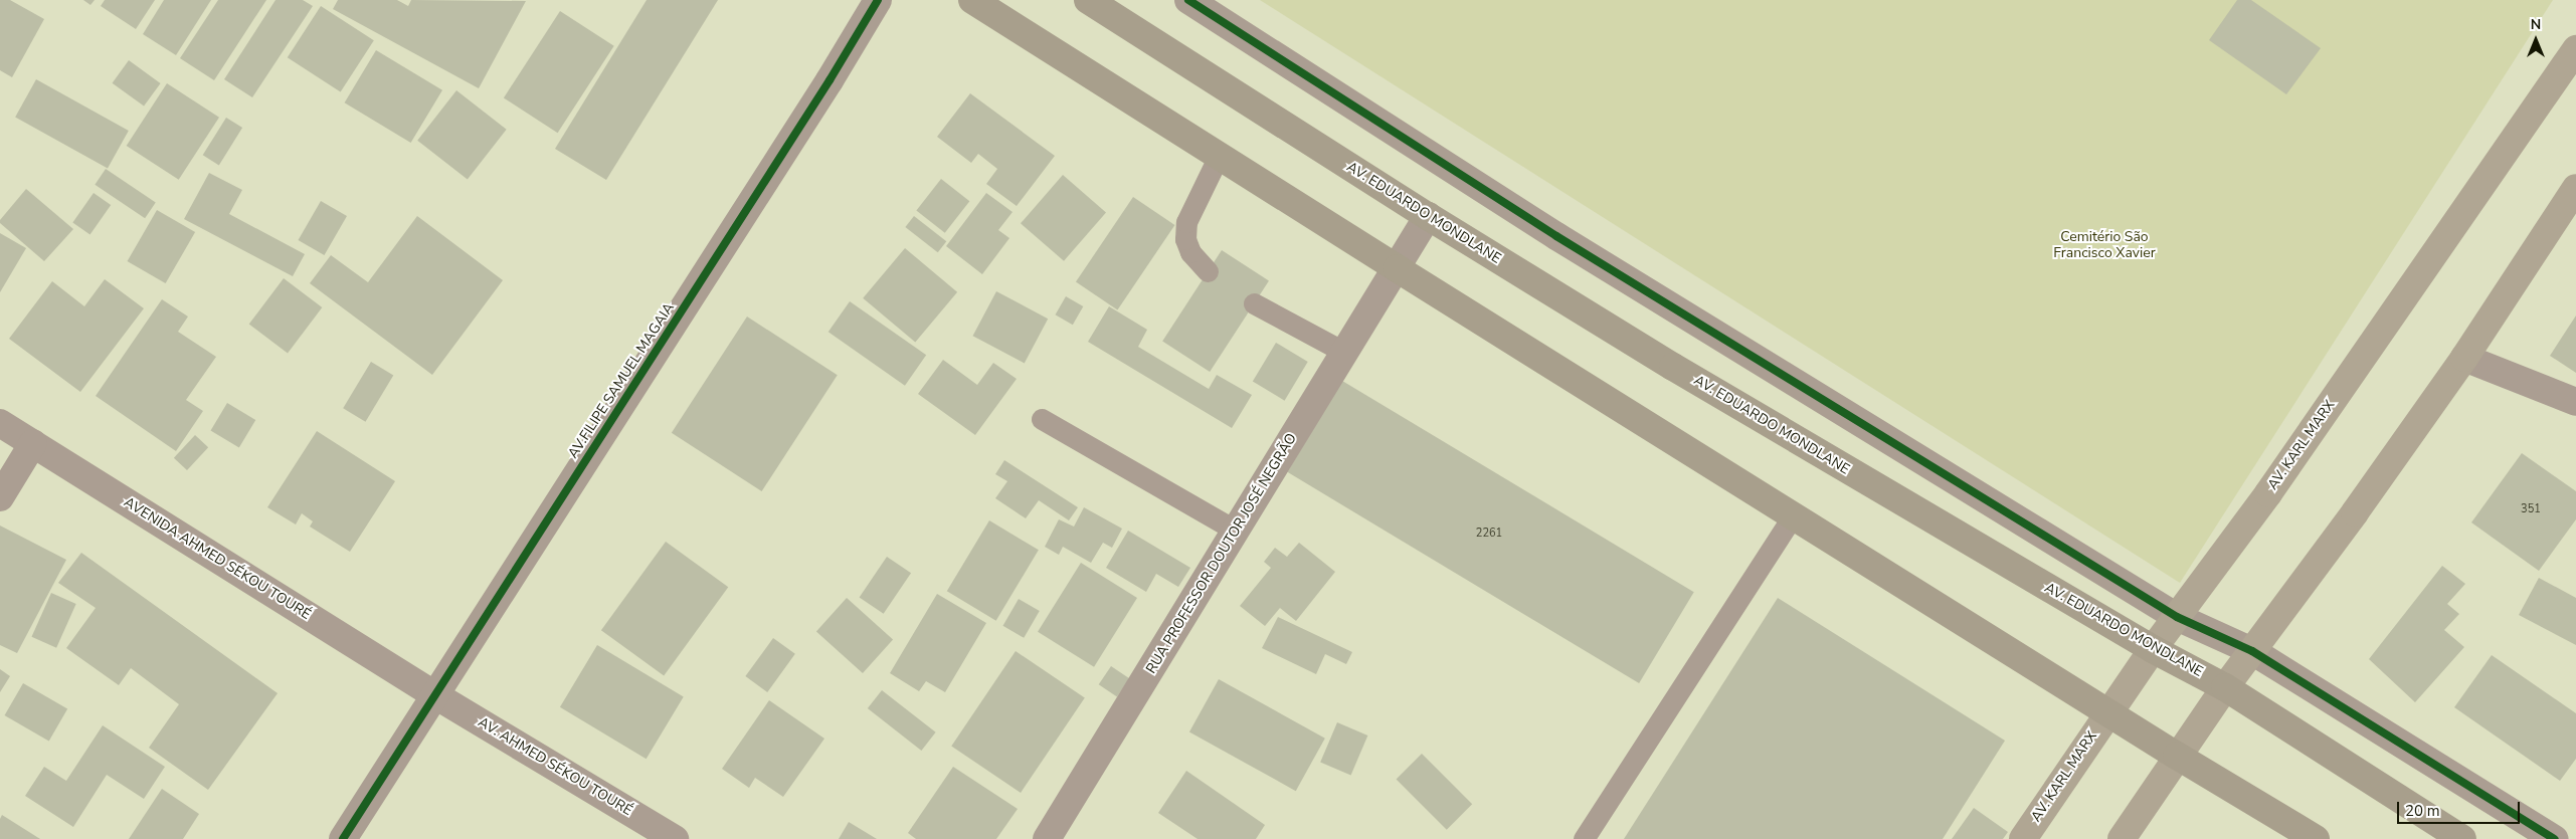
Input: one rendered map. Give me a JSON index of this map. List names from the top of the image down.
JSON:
{
  "streets": {
    "main road": ["AV. EDUARDO MONDLANE"],
    "street": [
      "AV.FILIPE SAMUEL MAGAIA",
      "AV. KARL MARX",
      "RUA PROFESSOR DOUTOR JOSÉ NEGRÃO",
      "AVENIDA AHMED SÉKOU TOURÉ",
      "AV. AHMED SÉKOU TOURÉ"
    ]
  },
  "crossings": [
    ["AV. EDUARDO MONDLANE", "AV. KARL MARX"],
    ["AV. EDUARDO MONDLANE", "RUA PROFESSOR DOUTOR JOSÉ NEGRÃO"],
    ["AV.FILIPE SAMUEL MAGAIA", "AVENIDA AHMED SÉKOU TOURÉ"],
    ["AV.FILIPE SAMUEL MAGAIA", "AV. AHMED SÉKOU TOURÉ"],
    ["AVENIDA AHMED SÉKOU TOURÉ", "AV. AHMED SÉKOU TOURÉ"]
  ],
  "parks": ["Cemitério São Francisco Xavier"],
  "house_numbers": ["351", "2261"],
  "scale_bar": "20 m",
  "north": "top"
}
